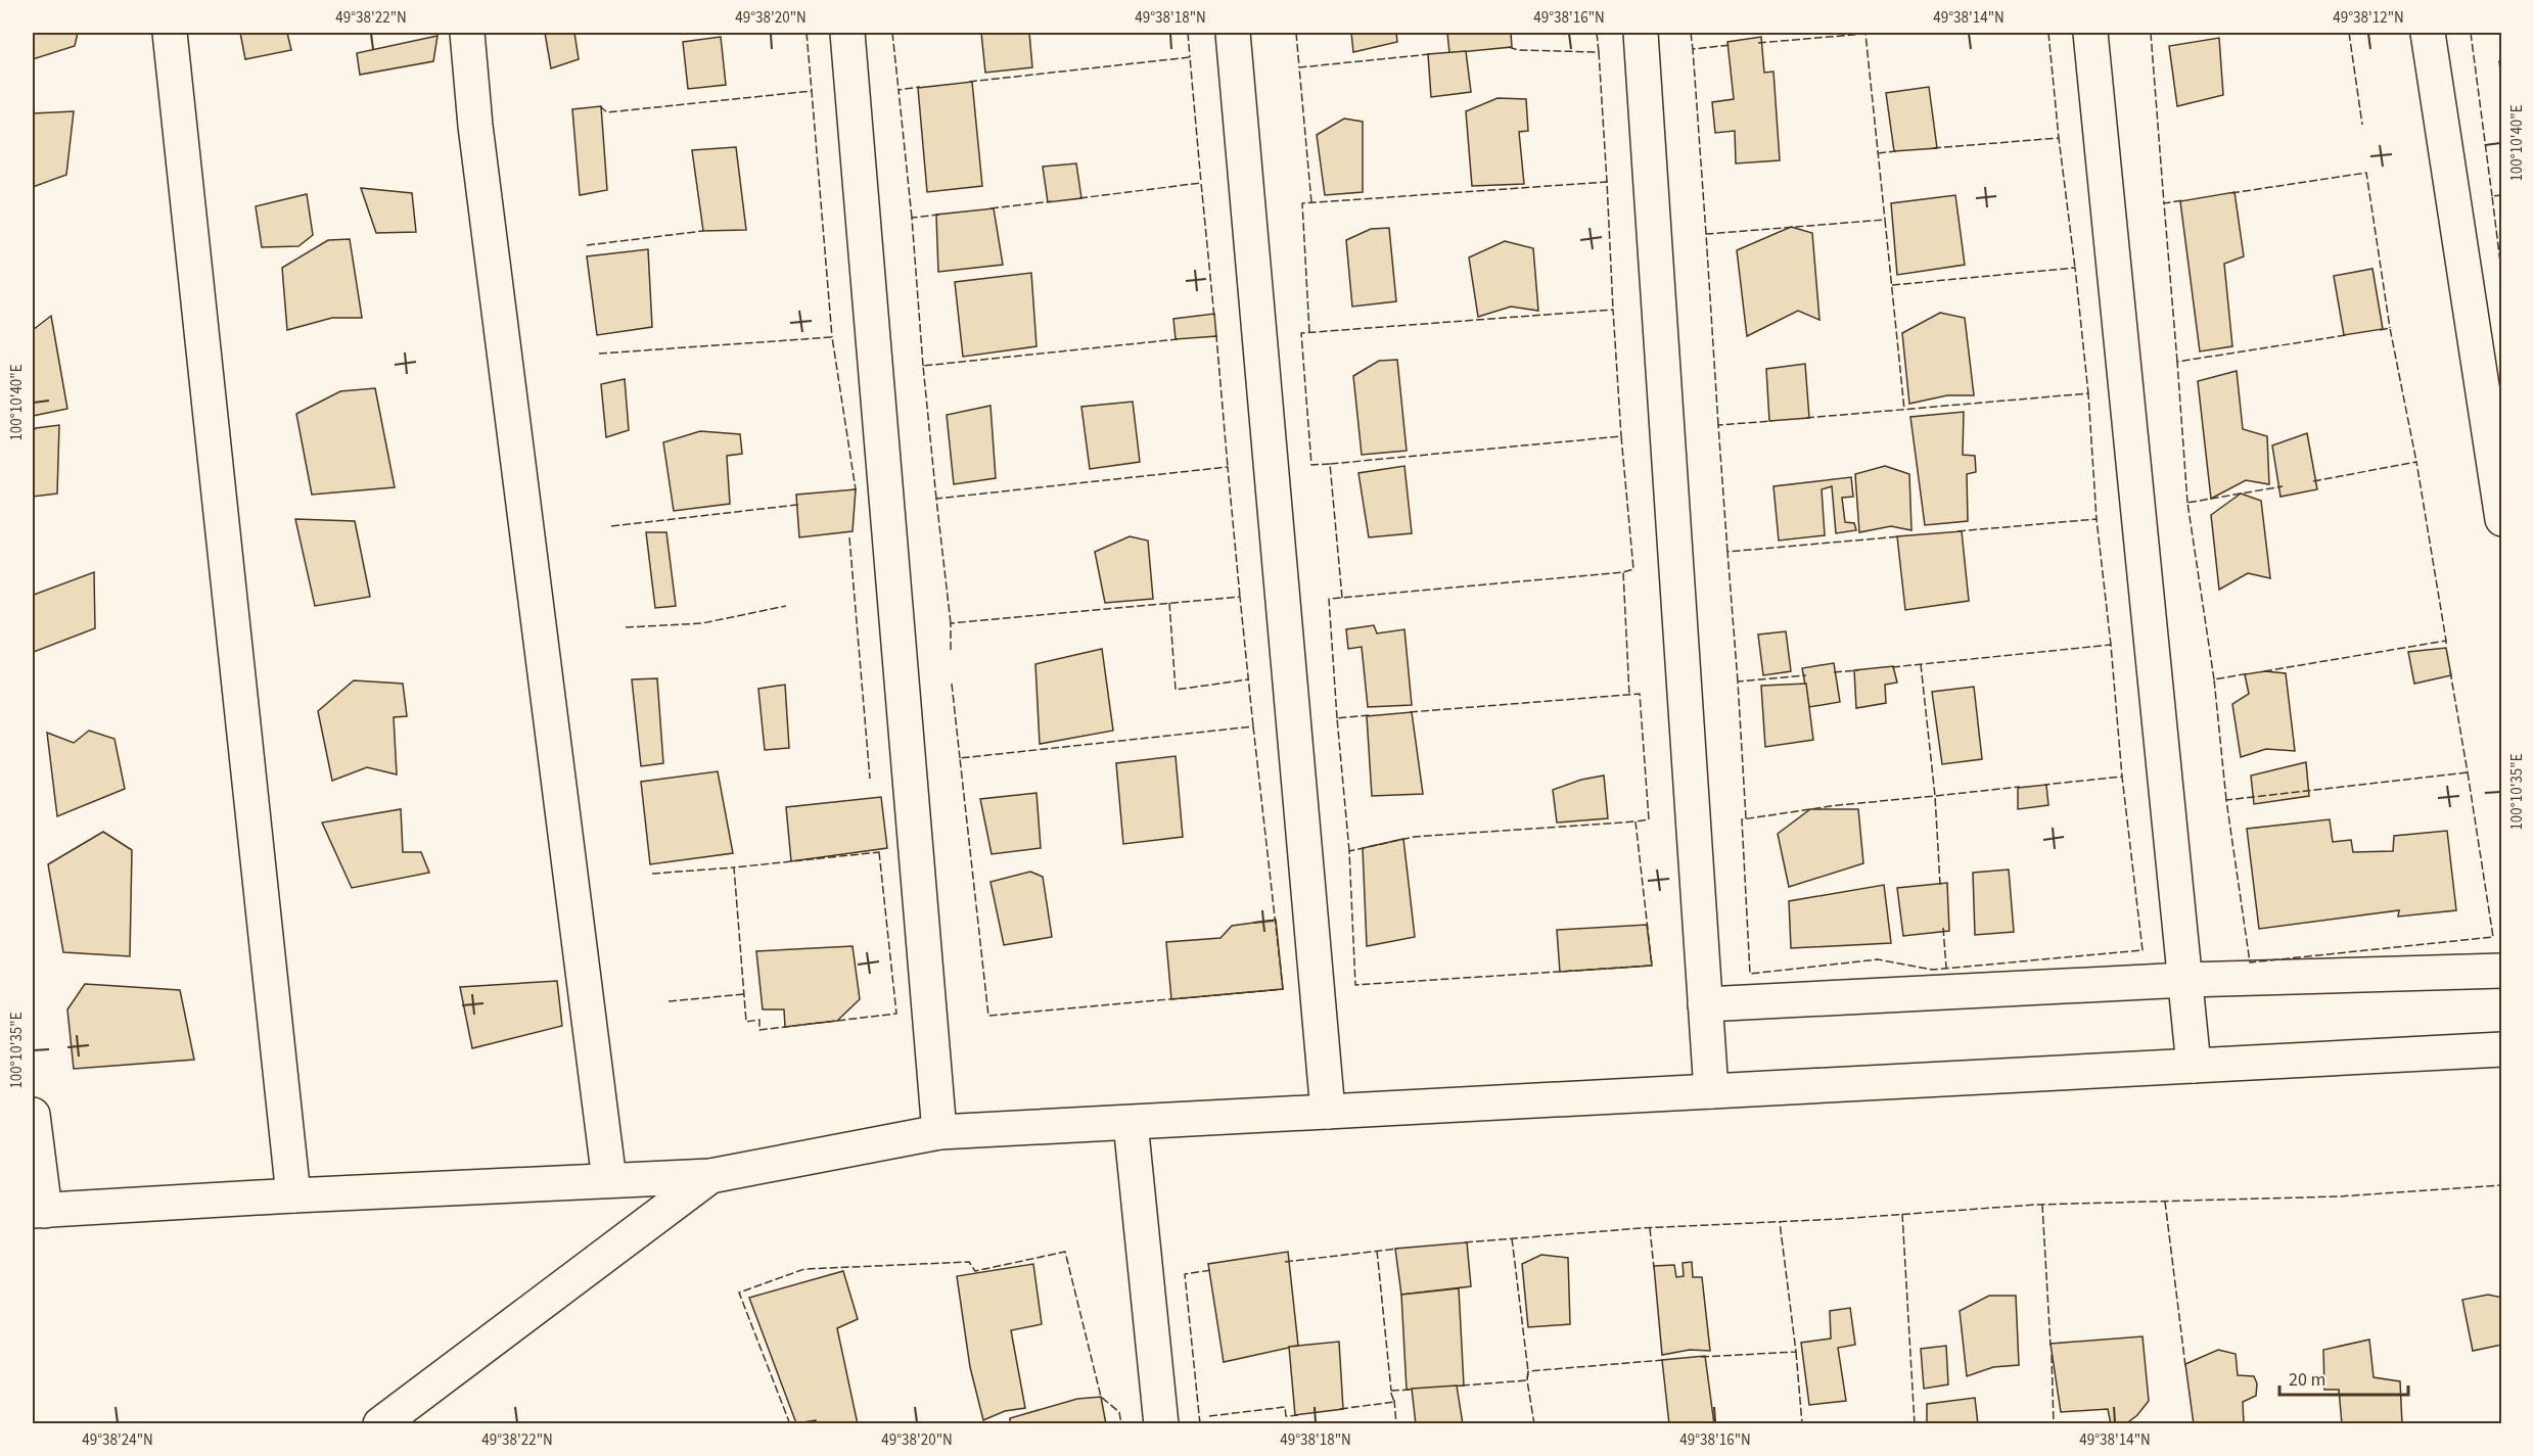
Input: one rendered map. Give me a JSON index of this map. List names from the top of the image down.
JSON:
{
  "scale_bar": "20 m",
  "coordinates": [
    "49°38'22\"N",
    "49°38'20\"N",
    "49°38'18\"N",
    "49°38'16\"N",
    "49°38'14\"N",
    "49°38'12\"N",
    "100°10'40\"E",
    "100°10'35\"E",
    "49°38'24\"N"
  ]
}
